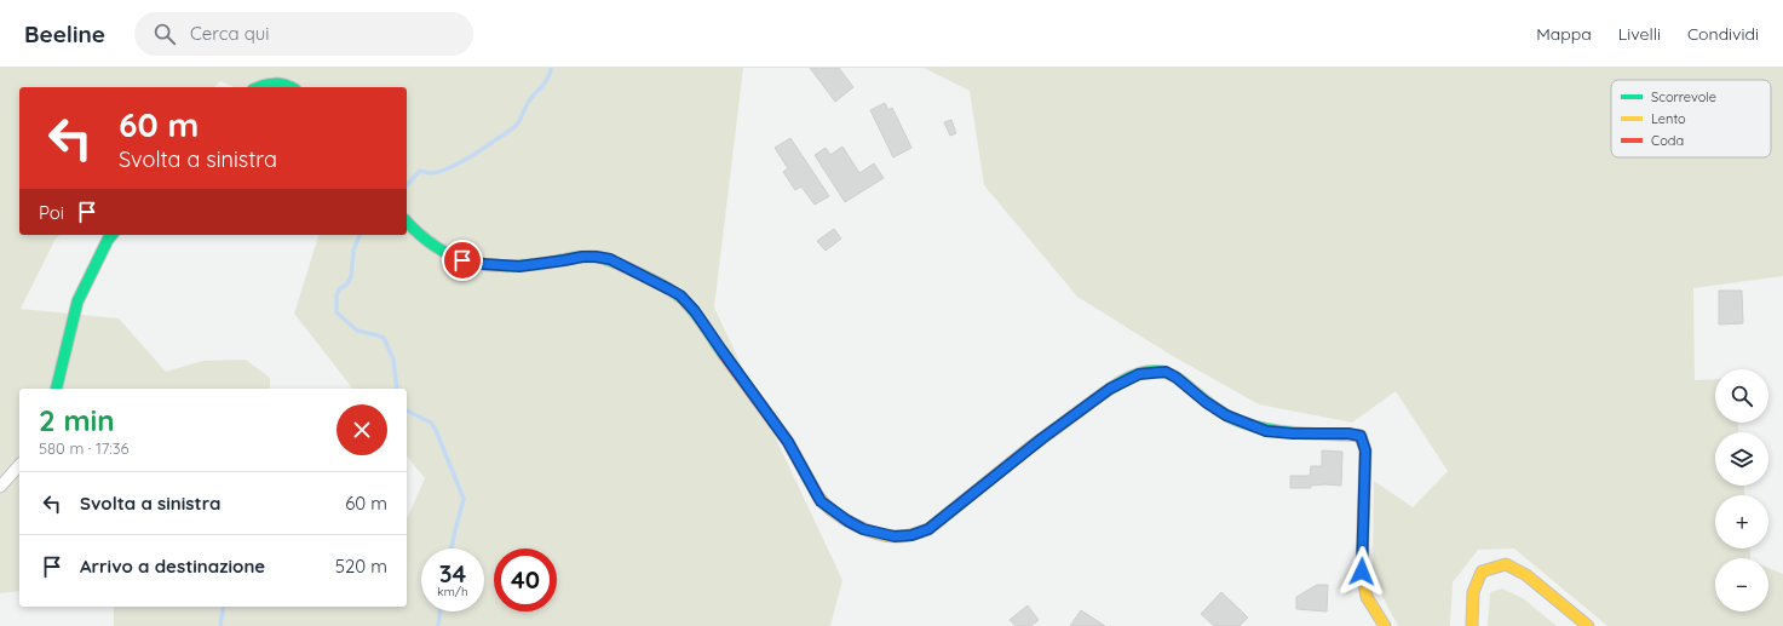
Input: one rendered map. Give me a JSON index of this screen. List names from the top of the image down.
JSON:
{
  "legend": ["Scorrevole", "Lento", "Coda"],
  "page": {
    "header": "Beeline",
    "search": "Cerca qui",
    "nav": ["Mappa", "Livelli", "Condividi"],
    "turn": ["60 m", "Svolta a sinistra"],
    "then": "Poi",
    "map_buttons": ["+", "−"],
    "heading": ["2 min", "580 m · 17:36"],
    "list": [
      {
        "name": "Svolta a sinistra",
        "value": "60 m"
      },
      {
        "name": "Arrivo a destinazione",
        "value": "520 m"
      }
    ],
    "speed": "34 km/h",
    "limit": "40"
  }
}
